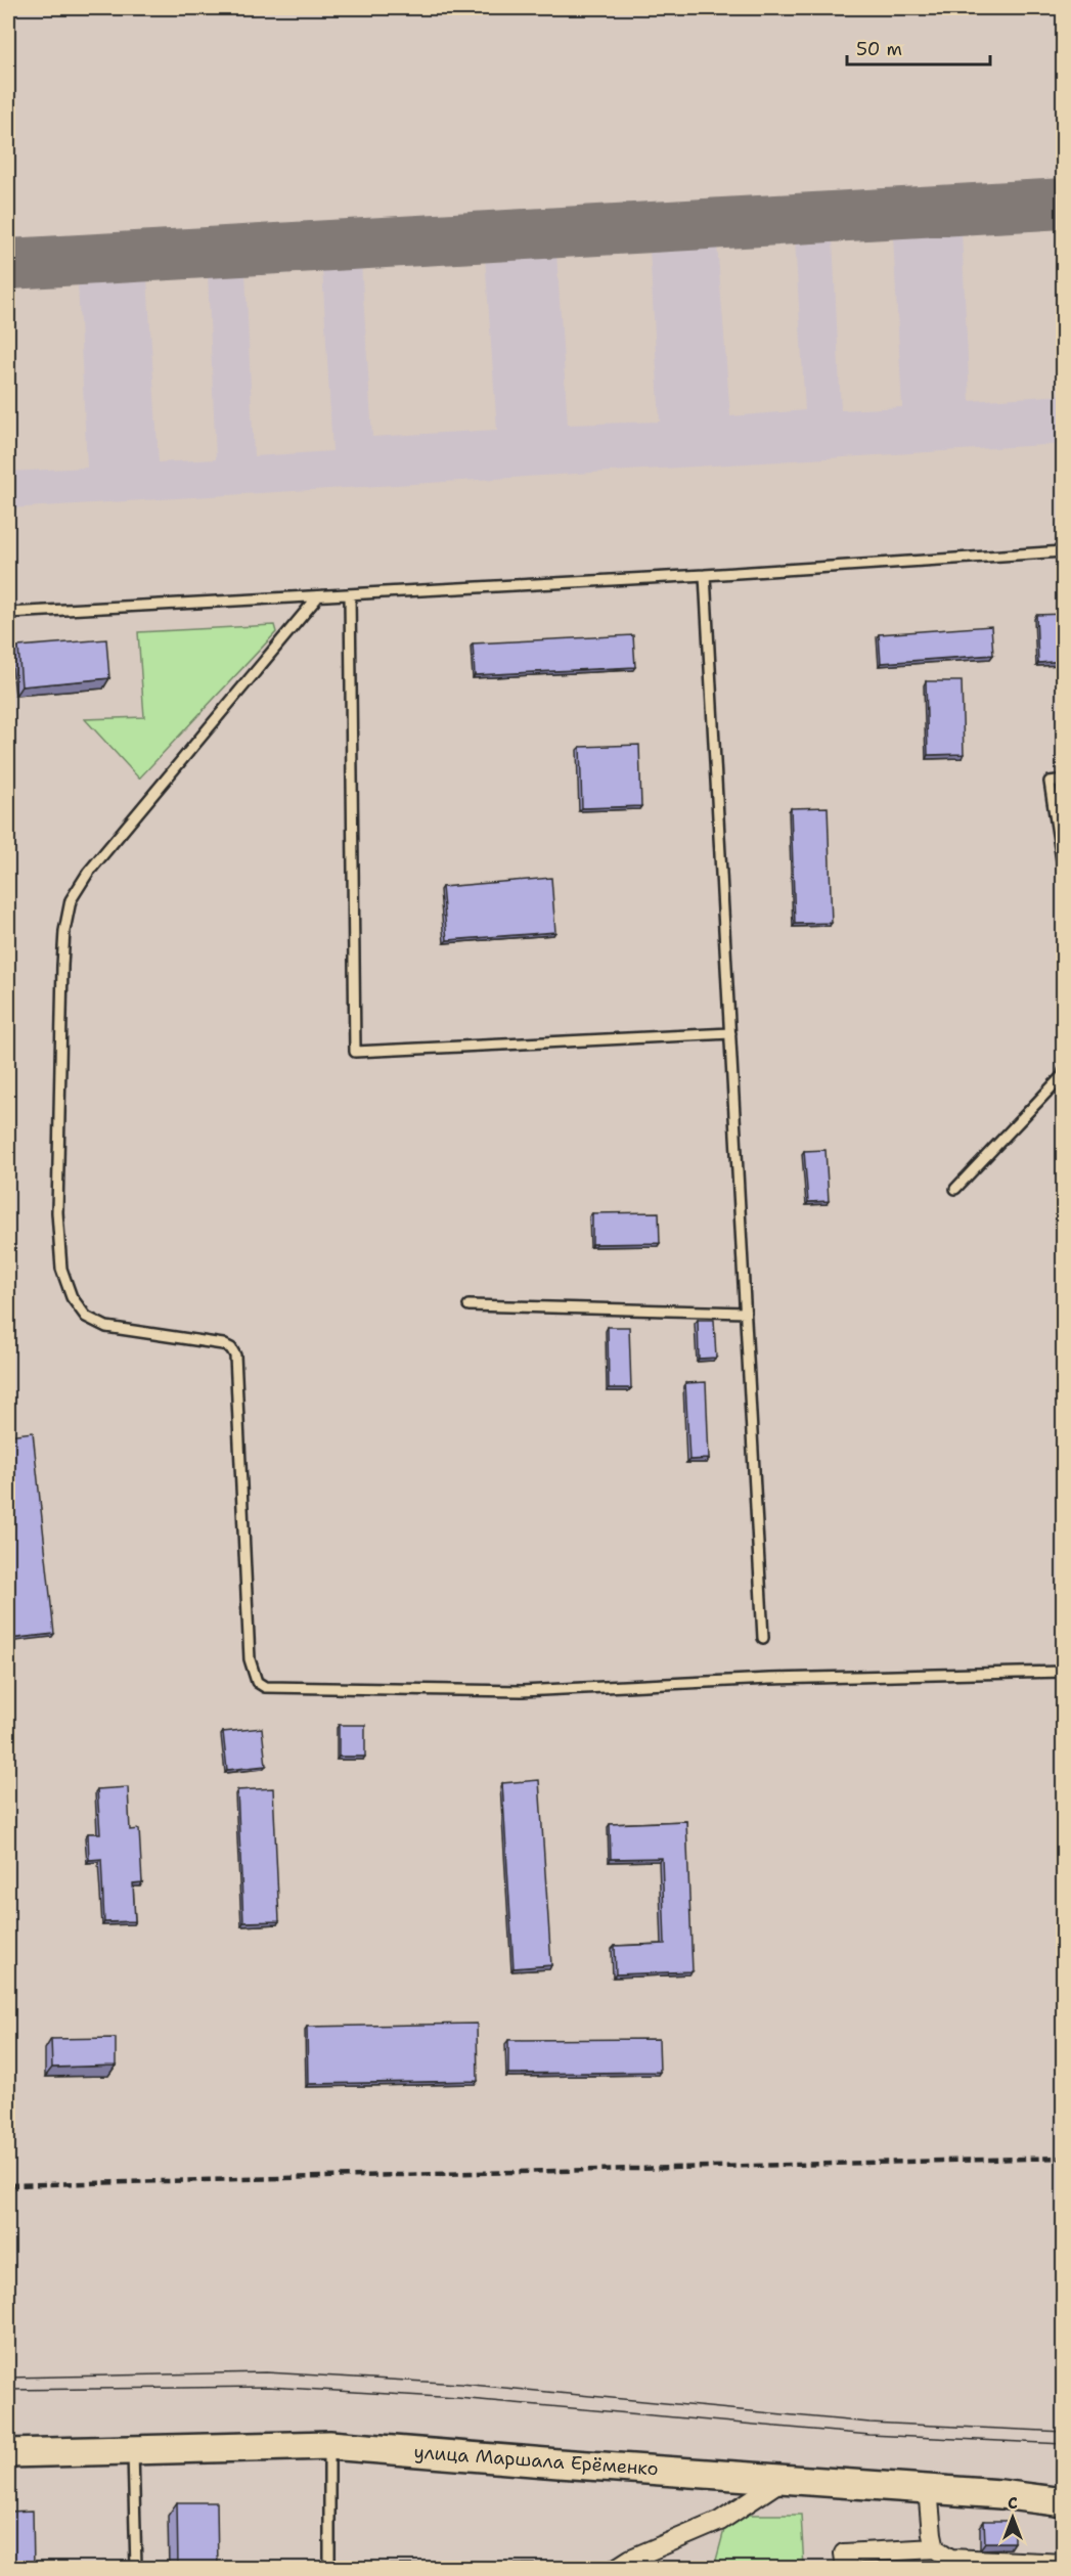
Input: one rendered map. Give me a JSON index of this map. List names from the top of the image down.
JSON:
{
  "streets": {
    "main road": ["улица Маршала Ерёменко"]
  },
  "scale_bar": "50 m",
  "north": "top"
}
